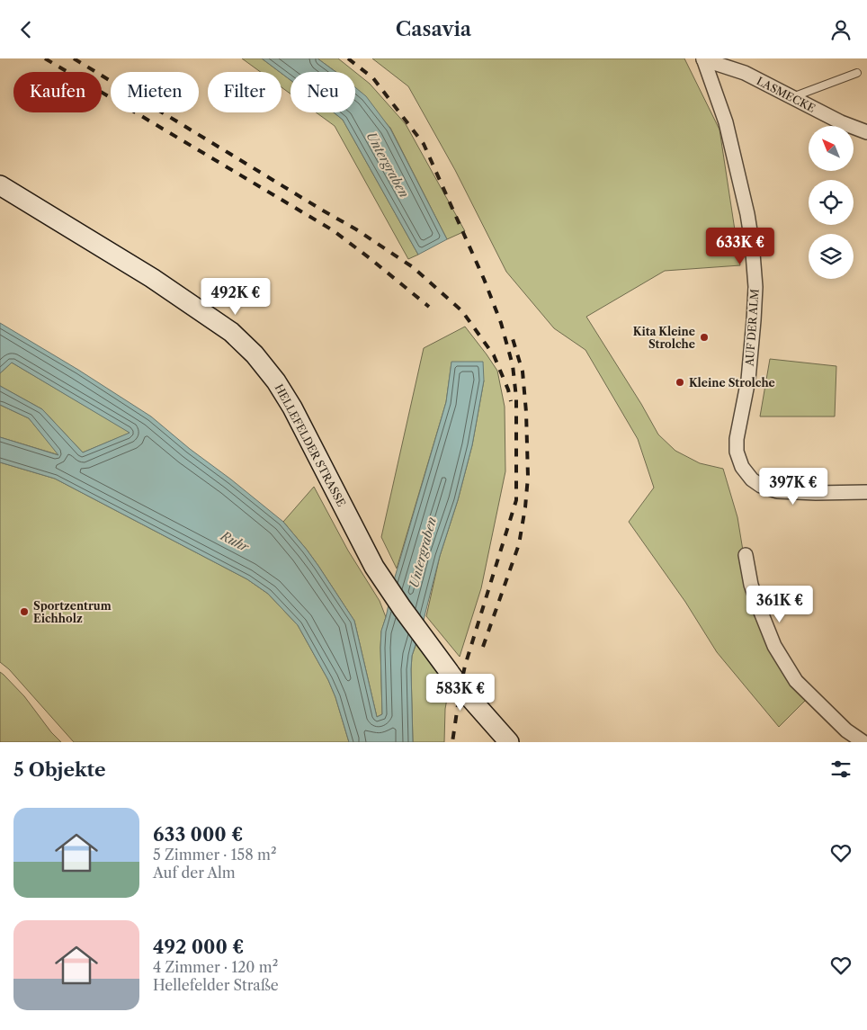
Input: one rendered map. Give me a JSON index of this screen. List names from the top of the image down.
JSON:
{
  "streets": {
    "street": ["LASMECKE", "AUF DER ALM", "HELLEFELDER STRASSE"]
  },
  "crossings": [
    ["LASMECKE", "AUF DER ALM"]
  ],
  "water": ["Untergraben", "Ruhr"],
  "places": ["Kita Kleine Strolche", "Kleine Strolche", "Sportzentrum Eichholz"],
  "north": "top left",
  "page": {
    "header": "Casavia",
    "chip": [
      "Kaufen",
      "Mieten",
      "Filter",
      "Neu"
    ],
    "price": [
      "633K €",
      "492K €",
      "397K €",
      "361K €",
      "583K €"
    ],
    "heading": "5 Objekte",
    "list": [
      {
        "name": "633 000 €",
        "note": "5 Zimmer · 158 m² · Auf der Alm"
      },
      {
        "name": "492 000 €",
        "note": "4 Zimmer · 120 m² · Hellefelder Straße"
      }
    ]
  }
}
